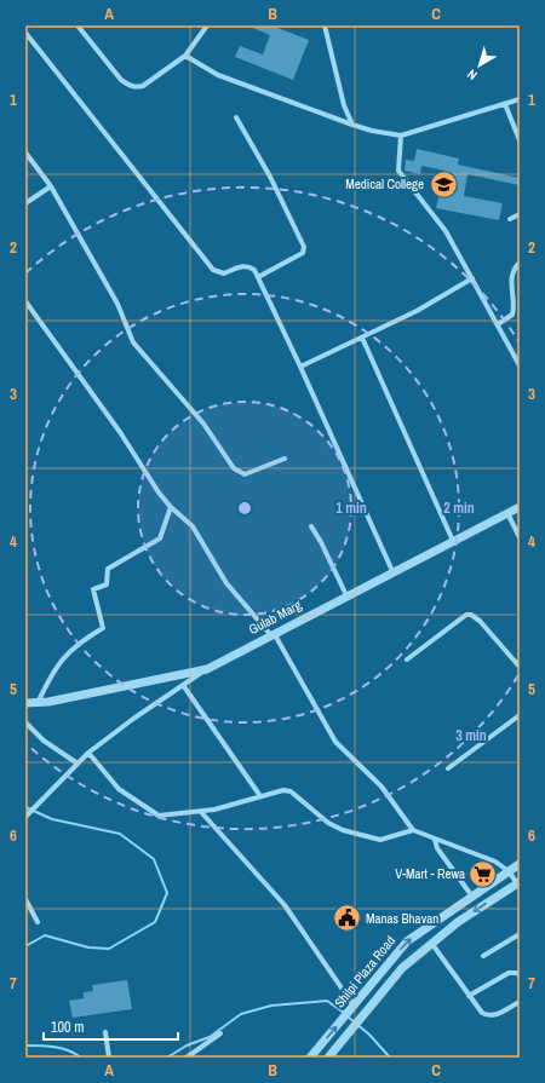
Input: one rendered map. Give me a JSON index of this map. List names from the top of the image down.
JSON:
{
  "streets": {
    "street": ["Gulab Marg", "Shilpi Plaza Road"]
  },
  "places": {
    "school or university": ["Medical College"],
    "supermarket": ["V-Mart - Rewa"],
    "public building": ["Manas Bhavan"]
  },
  "scale_bar": "100 m",
  "north": "bottom left",
  "grid": {
    "columns": ["A", "B", "C"],
    "rows": [
      "1",
      "2",
      "3",
      "4",
      "5",
      "6",
      "7"
    ]
  },
  "rings": ["1 min", "2 min", "3 min"]
}
